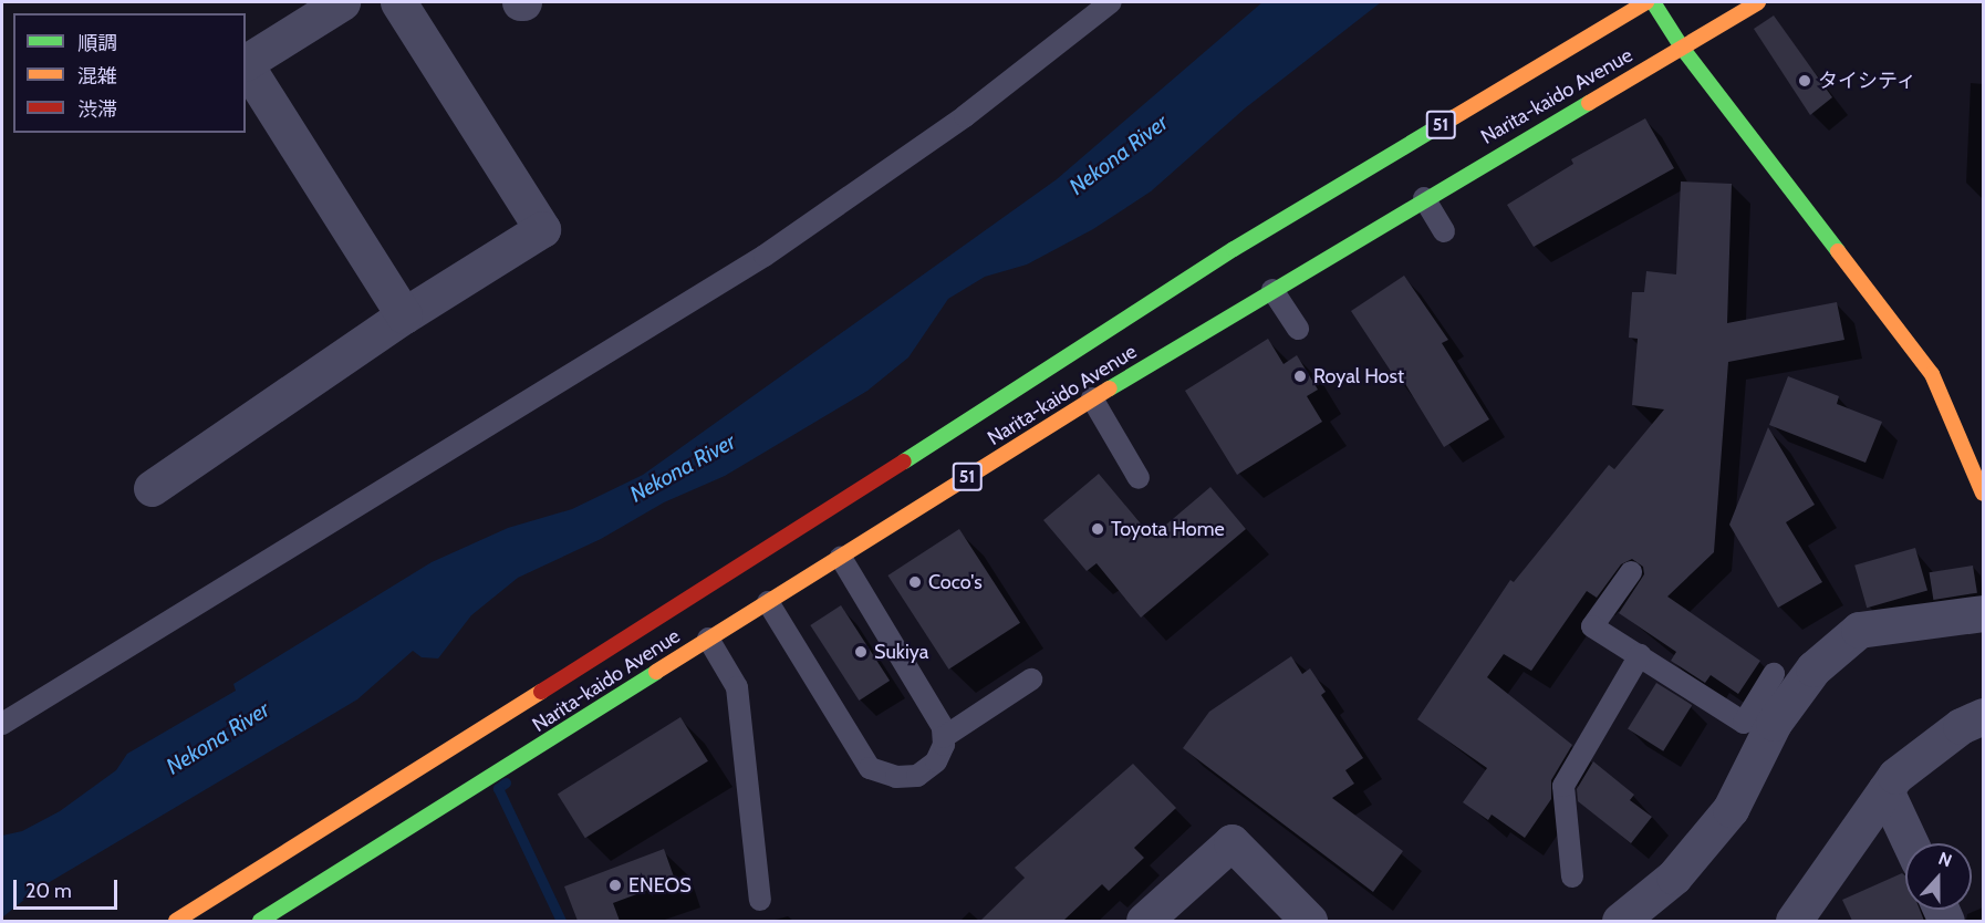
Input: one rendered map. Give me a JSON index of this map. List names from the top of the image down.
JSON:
{
  "streets": {
    "main road": ["Narita-kaido Avenue", "51"]
  },
  "water": ["Nekona River"],
  "places": [
    "タイシティ",
    "Royal Host",
    "Toyota Home",
    "Coco's",
    "Sukiya",
    "ENEOS"
  ],
  "legend": ["順調", "混雑", "渋滞"],
  "scale_bar": "20 m",
  "north": "top"
}
